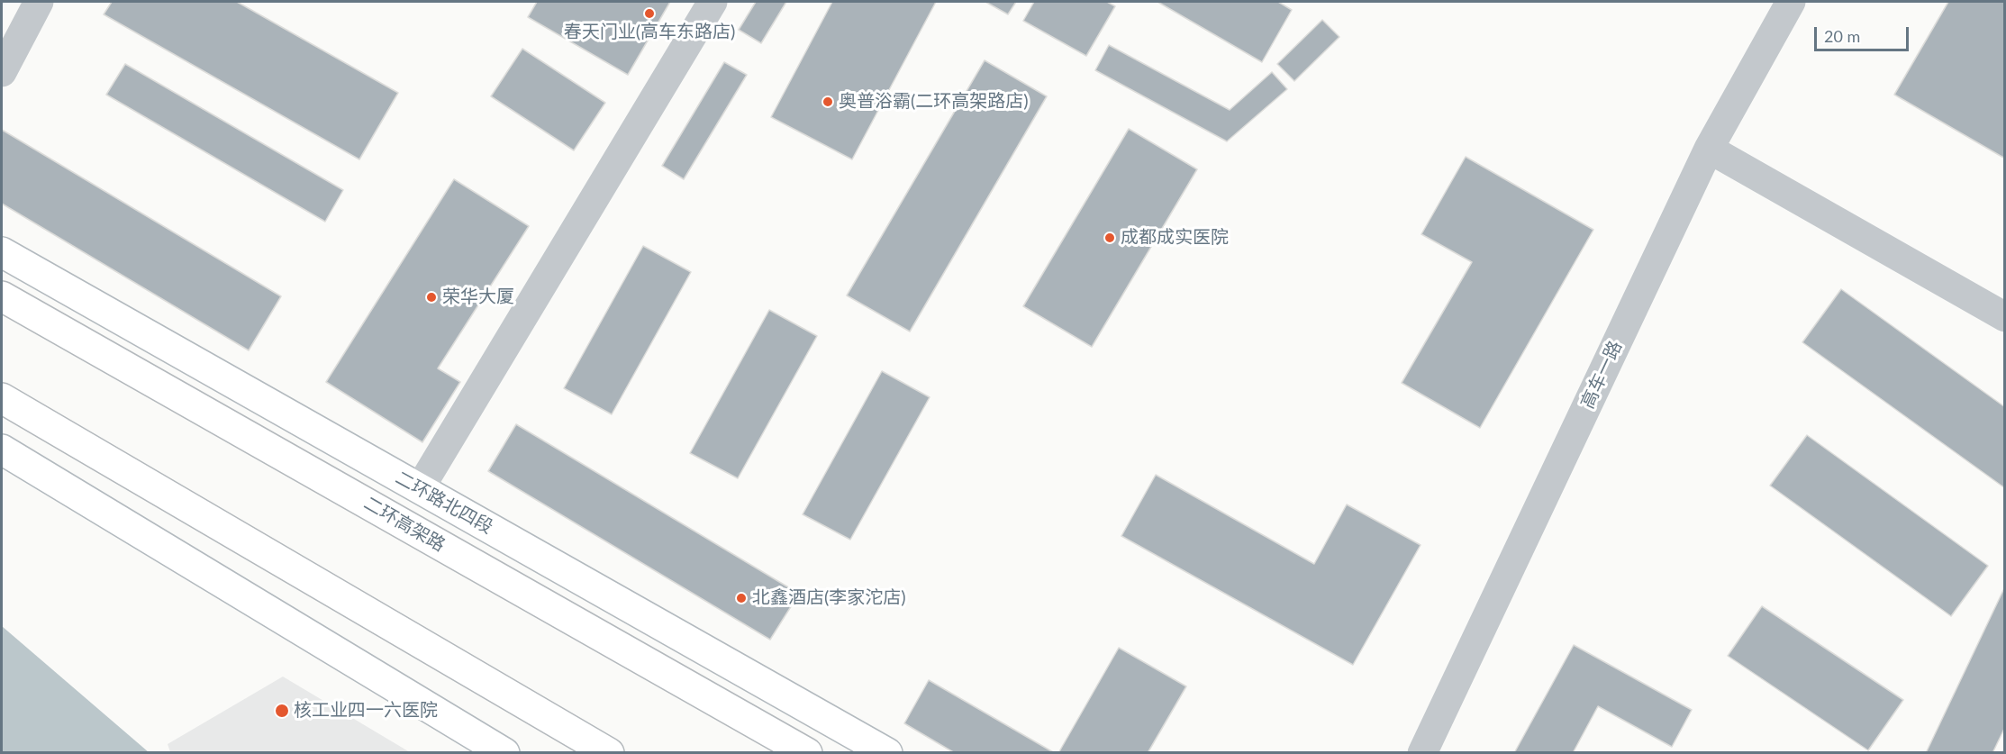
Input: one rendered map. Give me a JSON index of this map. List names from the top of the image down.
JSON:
{
  "streets": {
    "main road": ["二环路北四段", "二环高架路"],
    "street": ["高车一路"]
  },
  "places": [
    "春天门业(高车东路店)",
    "奥普浴霸(二环高架路店)",
    "成都成实医院",
    "荣华大厦",
    "北鑫酒店(李家沱店)",
    "核工业四一六医院"
  ],
  "scale_bar": "20 m"
}
